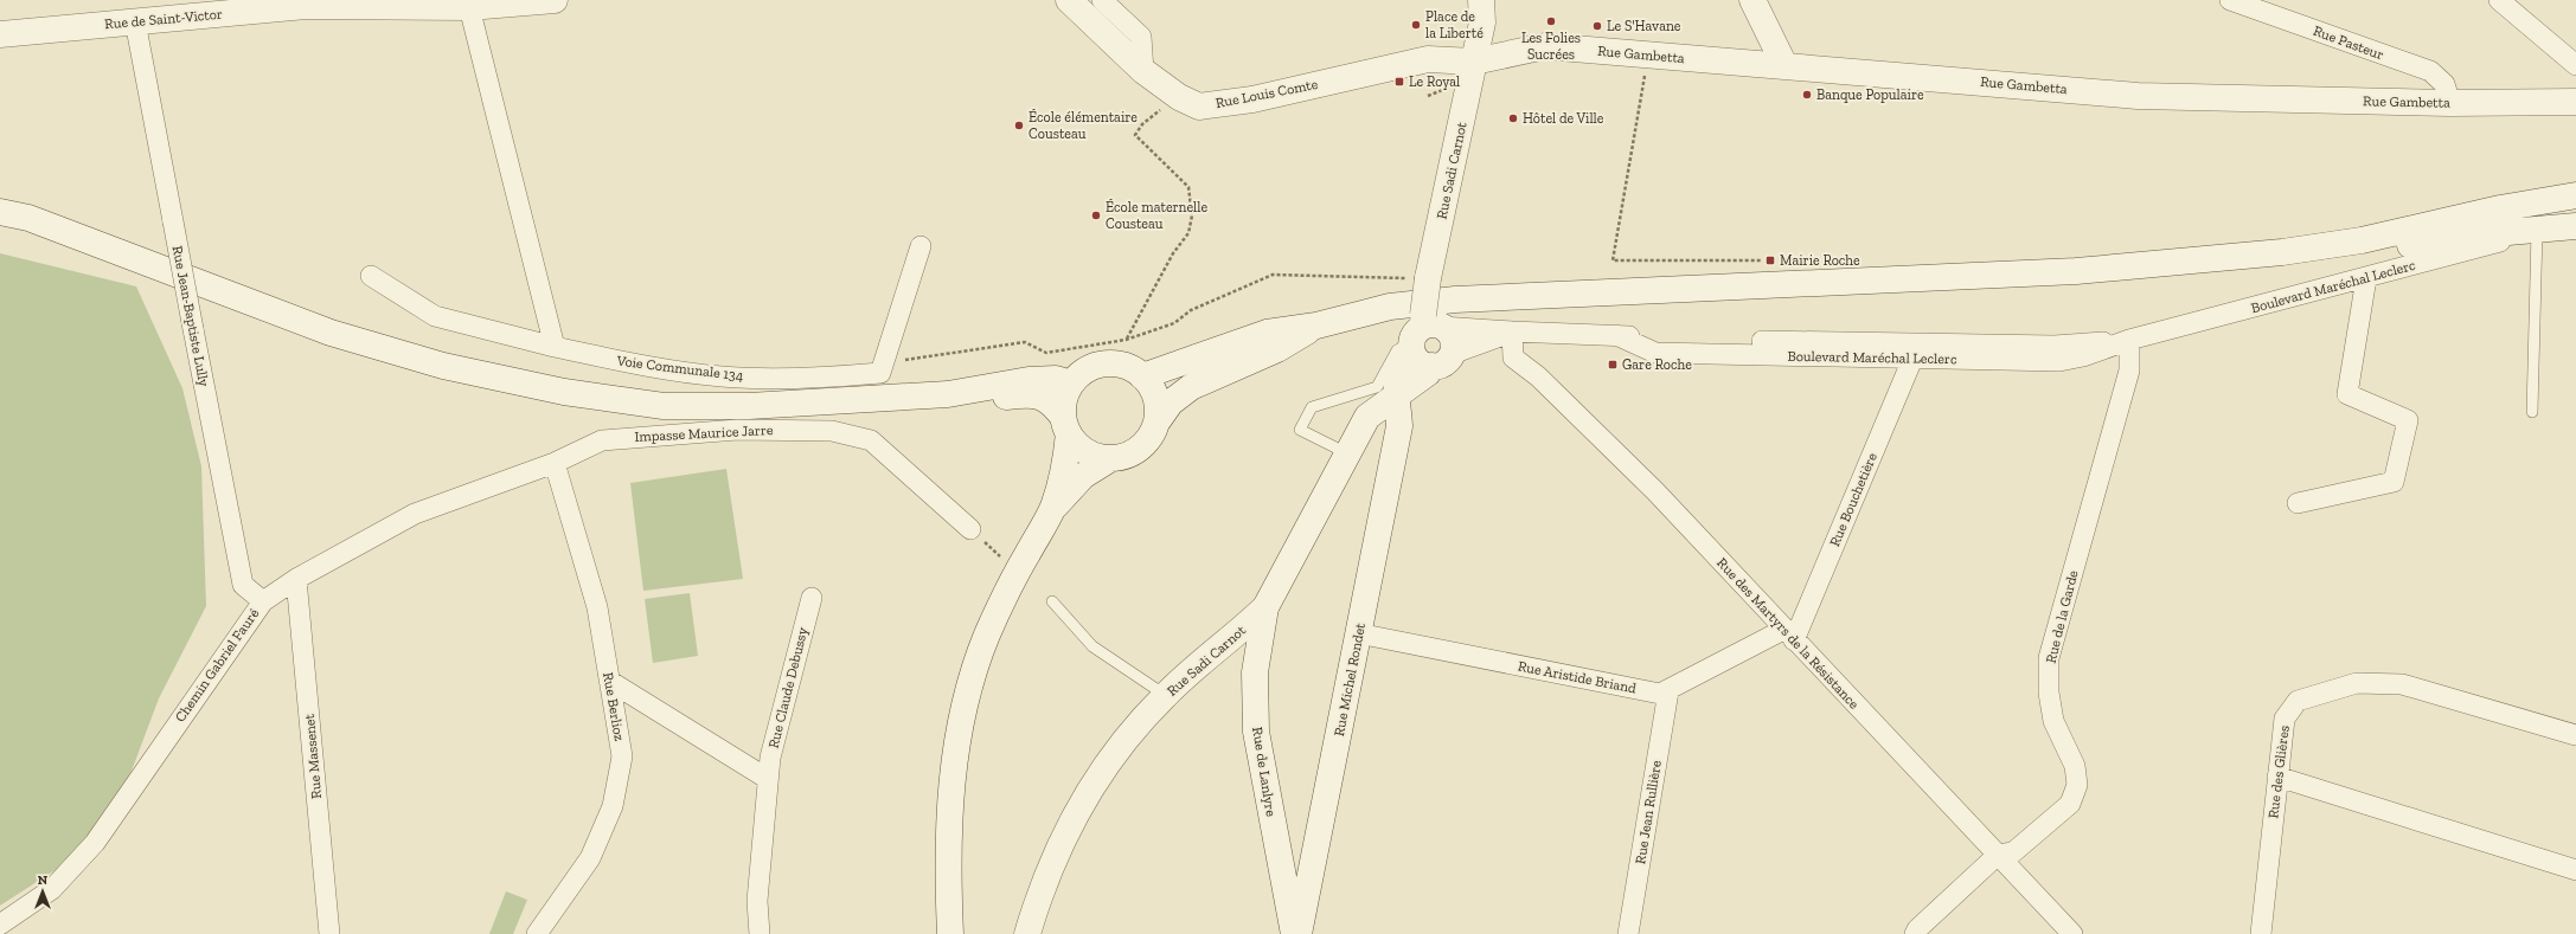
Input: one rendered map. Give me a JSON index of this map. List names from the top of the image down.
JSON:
{
  "streets": {
    "main road": [
      "Rue de Saint-Victor",
      "Rue Gambetta",
      "Rue Louis Comte",
      "Rue Sadi Carnot",
      "Rue Michel Rondet",
      "Rue de Lanlyre"
    ],
    "street": [
      "Rue Pasteur",
      "Boulevard Maréchal Leclerc",
      "Rue Jean-Baptiste Lully",
      "Voie Communale 134",
      "Impasse Maurice Jarre",
      "Rue Bouchetière",
      "Rue de la Garde",
      "Rue des Martyrs de la Résistance",
      "Chemin Gabriel Fauré",
      "Rue Aristide Briand",
      "Rue Claude Debussy",
      "Rue Berlioz",
      "Rue Massenet",
      "Rue des Glières",
      "Rue Jean Rullière"
    ]
  },
  "crossings": [
    ["Rue de Saint-Victor", "Rue Jean-Baptiste Lully"],
    ["Rue Pasteur", "Rue Gambetta"],
    ["Rue Gambetta", "Rue Louis Comte"],
    ["Rue Gambetta", "Rue Sadi Carnot"],
    ["Rue Louis Comte", "Rue Sadi Carnot"],
    ["Rue Sadi Carnot", "Boulevard Maréchal Leclerc"],
    ["Rue Sadi Carnot", "Rue Michel Rondet"],
    ["Rue Sadi Carnot", "Rue de Lanlyre"],
    ["Boulevard Maréchal Leclerc", "Rue Bouchetière"],
    ["Boulevard Maréchal Leclerc", "Rue de la Garde"],
    ["Boulevard Maréchal Leclerc", "Rue des Martyrs de la Résistance"],
    ["Rue Jean-Baptiste Lully", "Chemin Gabriel Fauré"],
    ["Impasse Maurice Jarre", "Chemin Gabriel Fauré"],
    ["Rue Bouchetière", "Rue des Martyrs de la Résistance"],
    ["Rue Bouchetière", "Rue Aristide Briand"],
    ["Rue de la Garde", "Rue des Martyrs de la Résistance"],
    ["Rue des Martyrs de la Résistance", "Rue Aristide Briand"],
    ["Chemin Gabriel Fauré", "Rue Berlioz"],
    ["Chemin Gabriel Fauré", "Rue Massenet"],
    ["Rue Aristide Briand", "Rue Michel Rondet"],
    ["Rue Aristide Briand", "Rue Jean Rullière"]
  ],
  "places": {
    "other": [
      "Les Folies Sucrées",
      "Place de la Liberté",
      "Le S'Havane",
      "Banque Populaire",
      "Hôtel de Ville",
      "École élémentaire Cousteau",
      "École maternelle Cousteau"
    ],
    "transit": ["Le Royal", "Mairie Roche", "Gare Roche"]
  },
  "north": "top"
}
